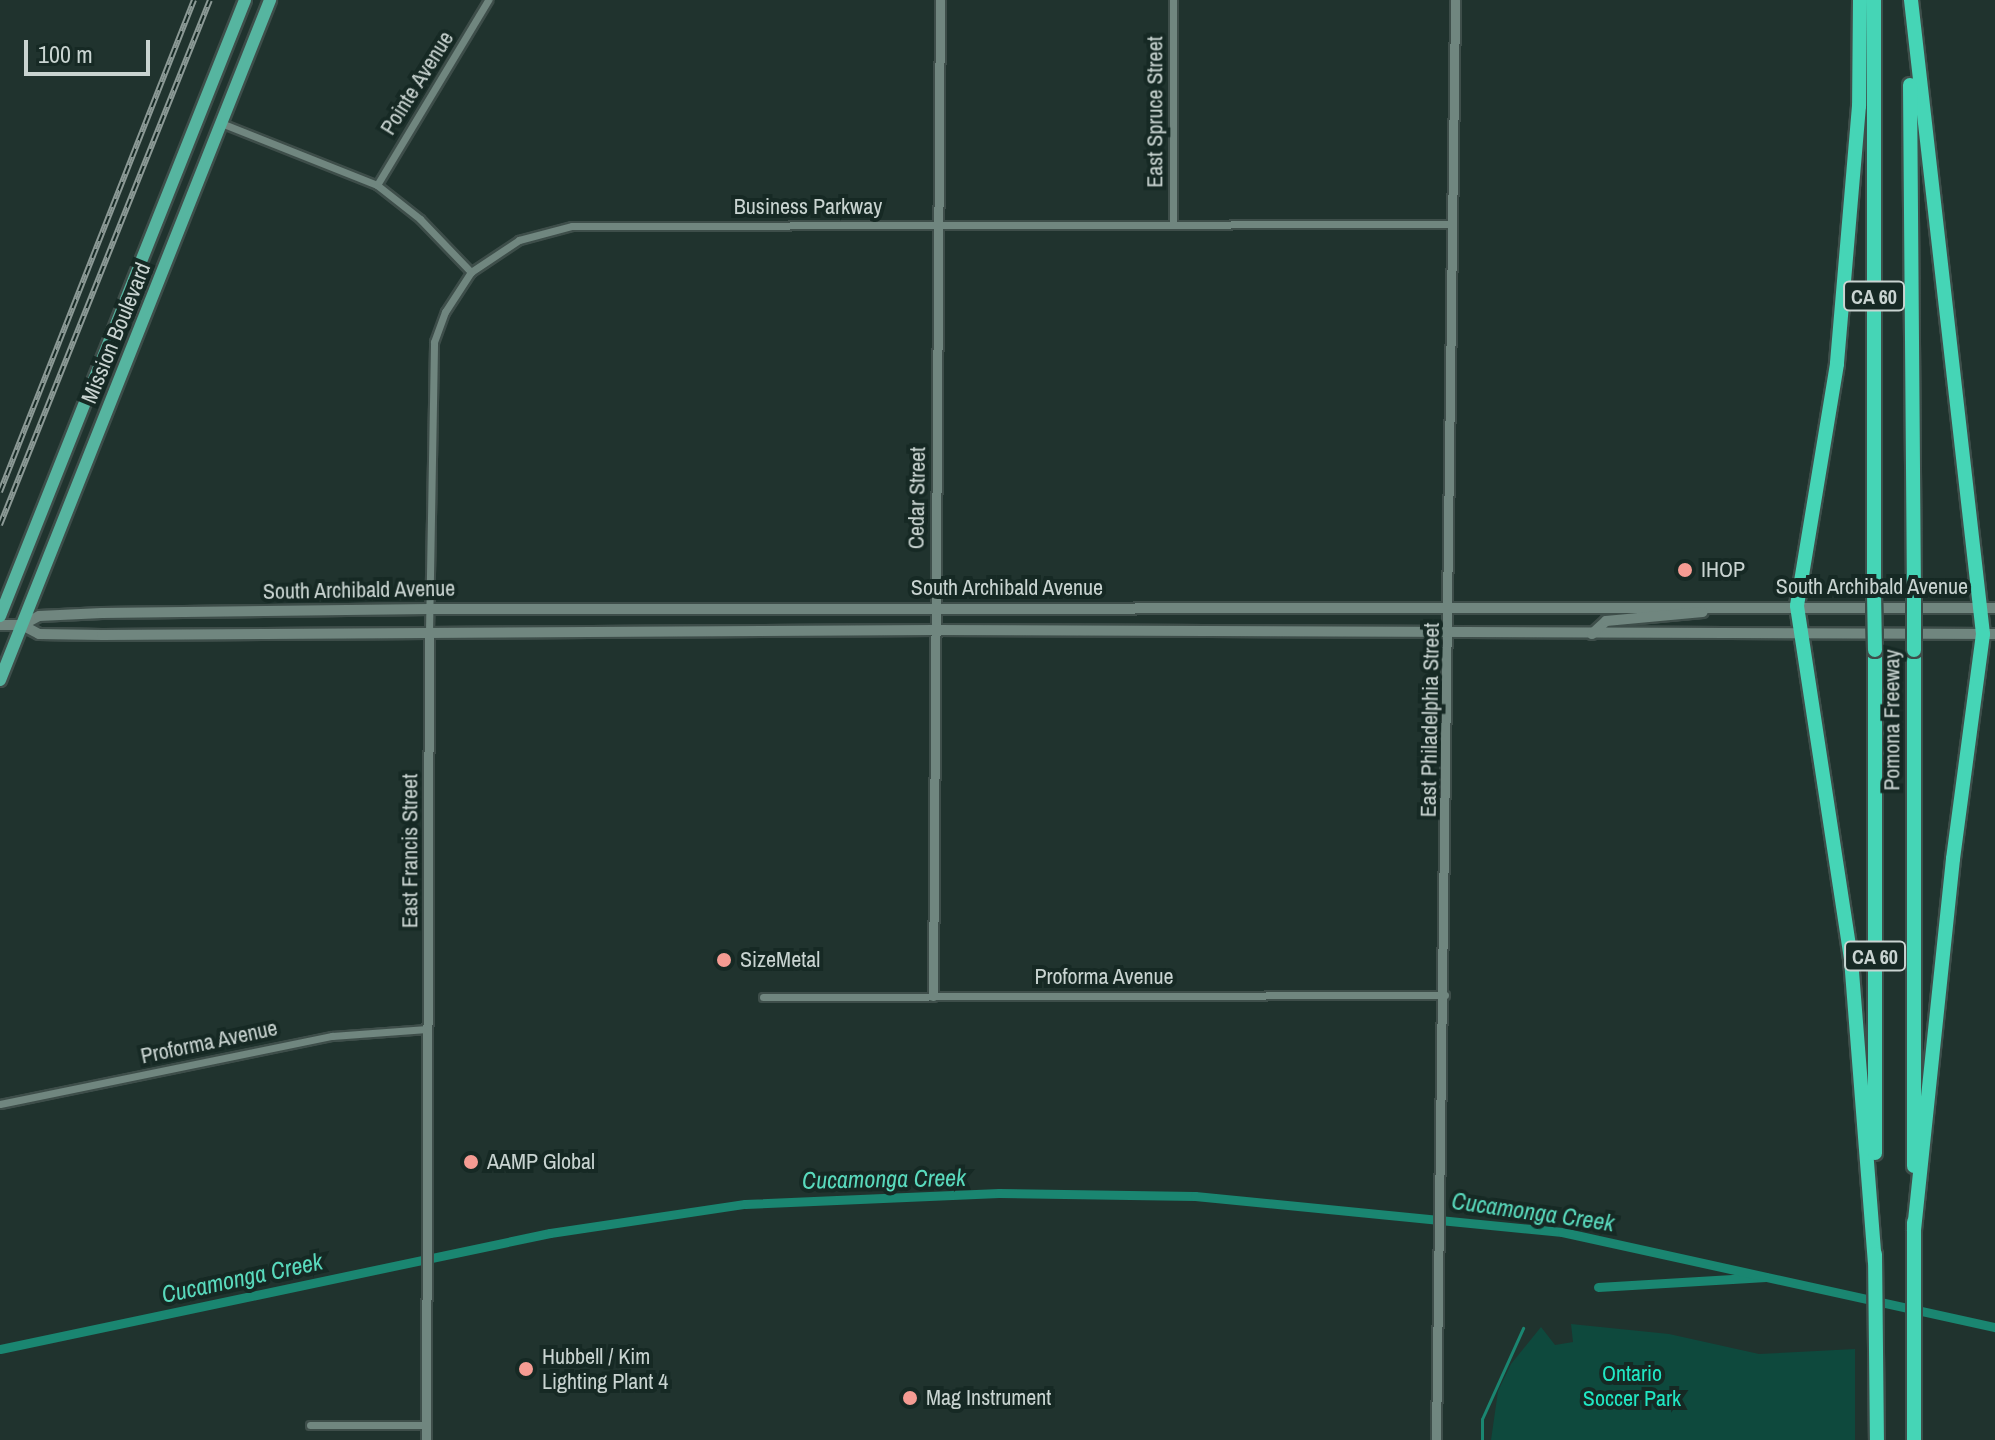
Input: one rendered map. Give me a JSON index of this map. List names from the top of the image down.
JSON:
{
  "streets": {
    "highway": ["CA 60", "Pomona Freeway"],
    "main road": ["Mission Boulevard", "South Archibald Avenue"],
    "street": [
      "Pointe Avenue",
      "East Spruce Street",
      "Business Parkway",
      "Cedar Street",
      "East Philadelphia Street",
      "East Francis Street",
      "Proforma Avenue"
    ]
  },
  "crossings": [
    ["East Spruce Street", "Business Parkway"],
    ["Business Parkway", "Cedar Street"],
    ["Business Parkway", "East Philadelphia Street"],
    ["Business Parkway", "East Francis Street"],
    ["Mission Boulevard", "South Archibald Avenue"],
    ["Cedar Street", "South Archibald Avenue"],
    ["Cedar Street", "Proforma Avenue"],
    ["South Archibald Avenue", "East Philadelphia Street"],
    ["South Archibald Avenue", "East Francis Street"],
    ["East Philadelphia Street", "Proforma Avenue"],
    ["East Francis Street", "Proforma Avenue"]
  ],
  "water": ["Cucamonga Creek"],
  "parks": ["Ontario Soccer Park"],
  "places": [
    "IHOP",
    "SizeMetal",
    "AAMP Global",
    "Hubbell / Kim Lighting Plant 4",
    "Mag Instrument"
  ],
  "scale_bar": "100 m"
}
